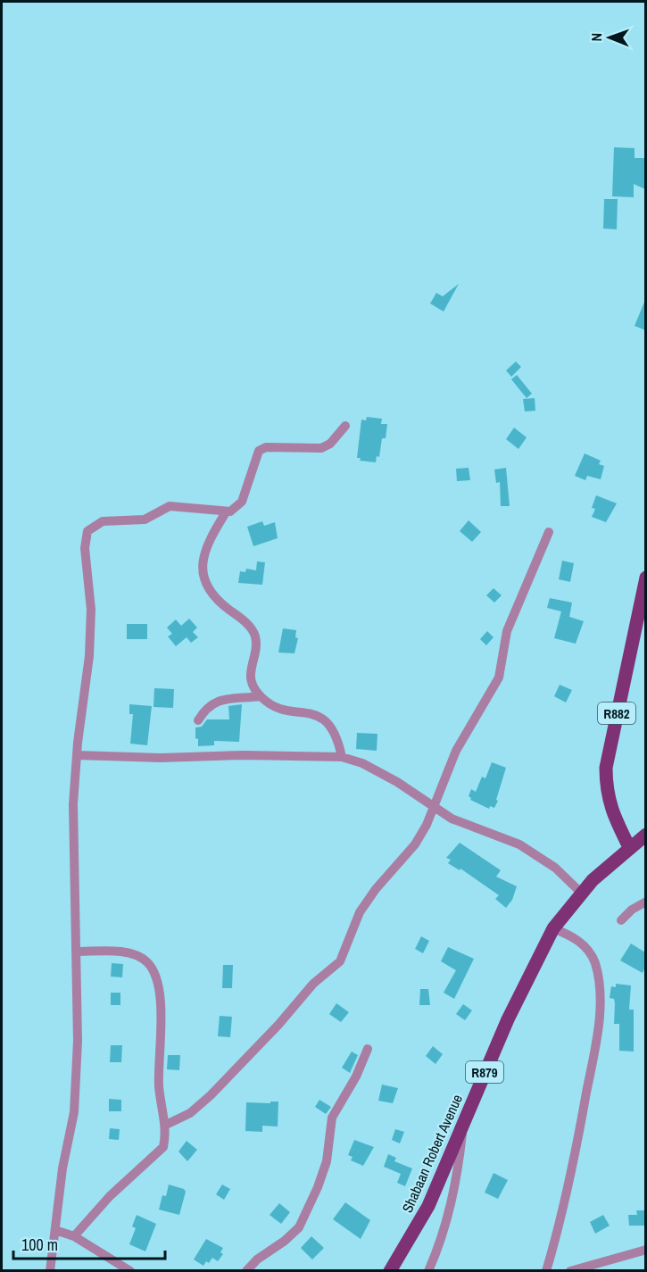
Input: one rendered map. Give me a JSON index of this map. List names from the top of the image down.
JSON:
{
  "streets": {
    "main road": ["R882", "R879", "Shabaan Robert Avenue"]
  },
  "crossings": [
    ["R882", "R879"],
    ["R882", "Shabaan Robert Avenue"],
    ["R879", "Shabaan Robert Avenue"]
  ],
  "scale_bar": "100 m",
  "north": "left"
}
